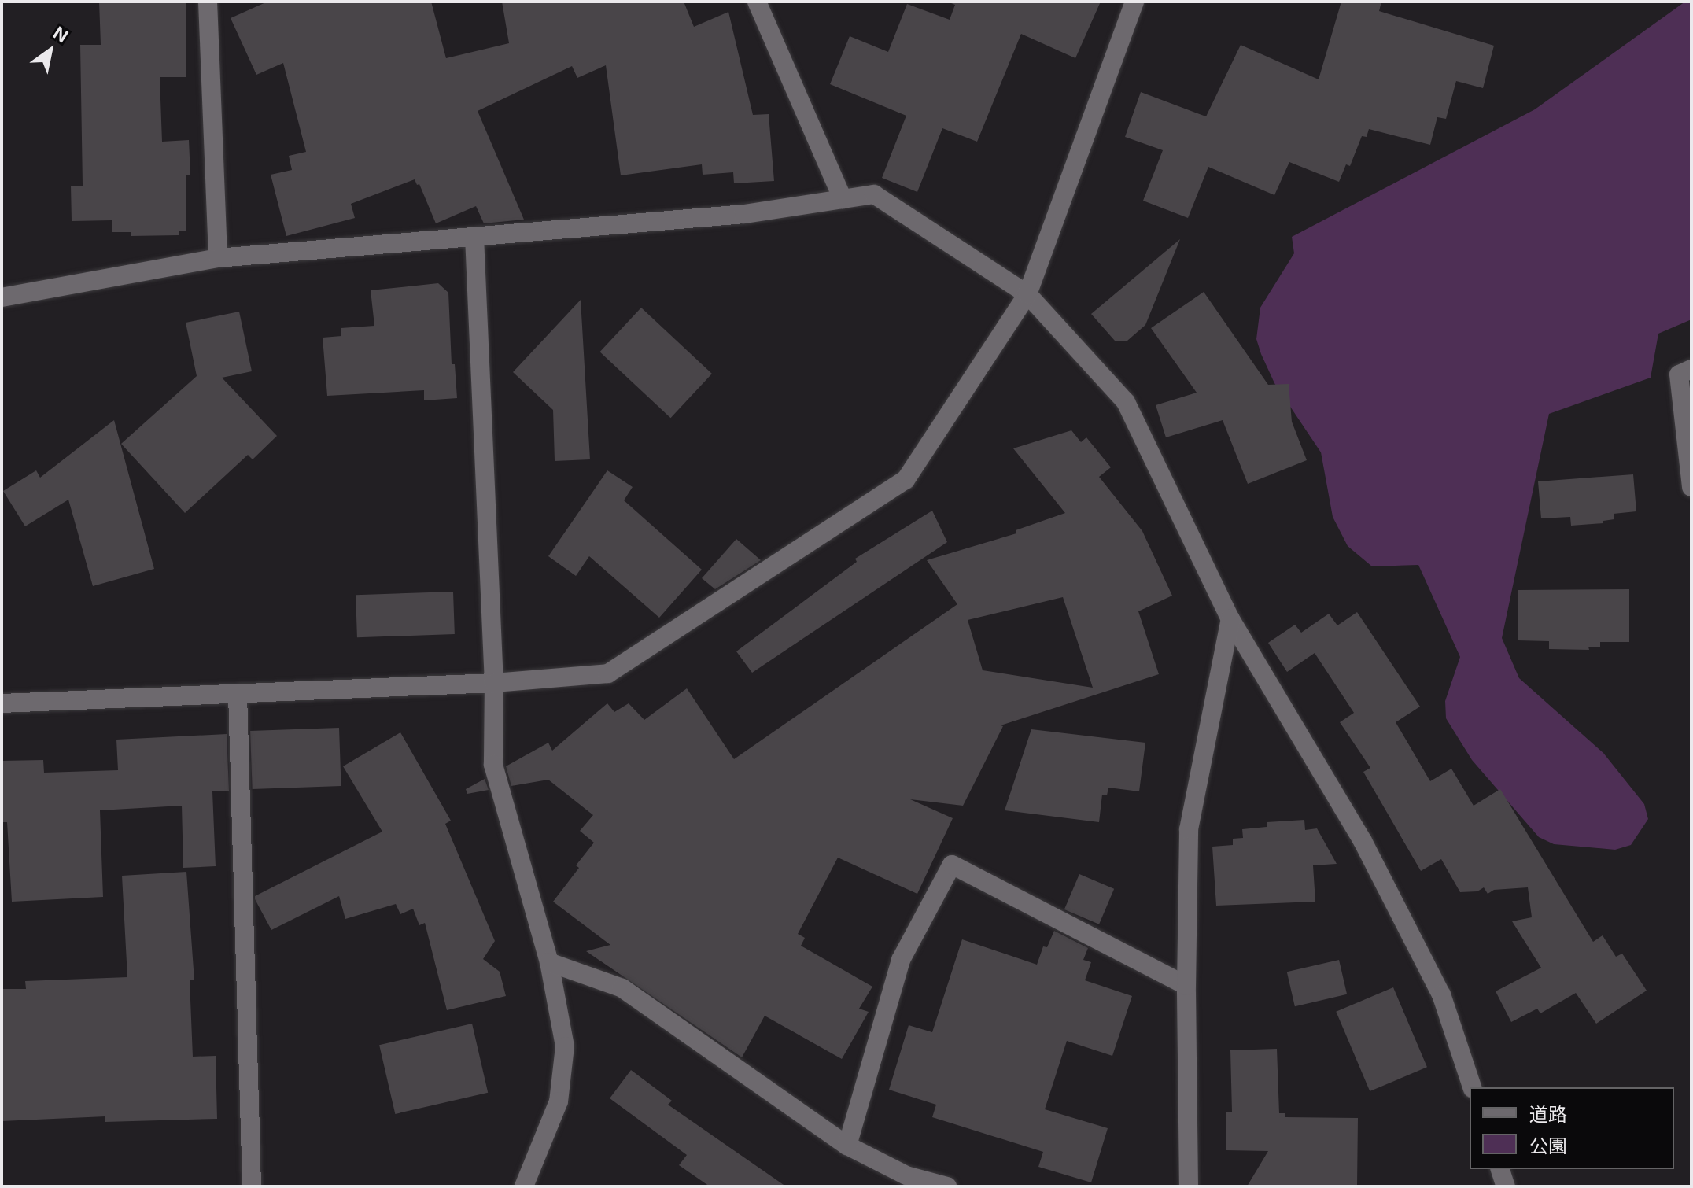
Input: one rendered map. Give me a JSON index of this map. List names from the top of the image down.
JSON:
{
  "legend": ["道路", "公園"],
  "north": "top right"
}
